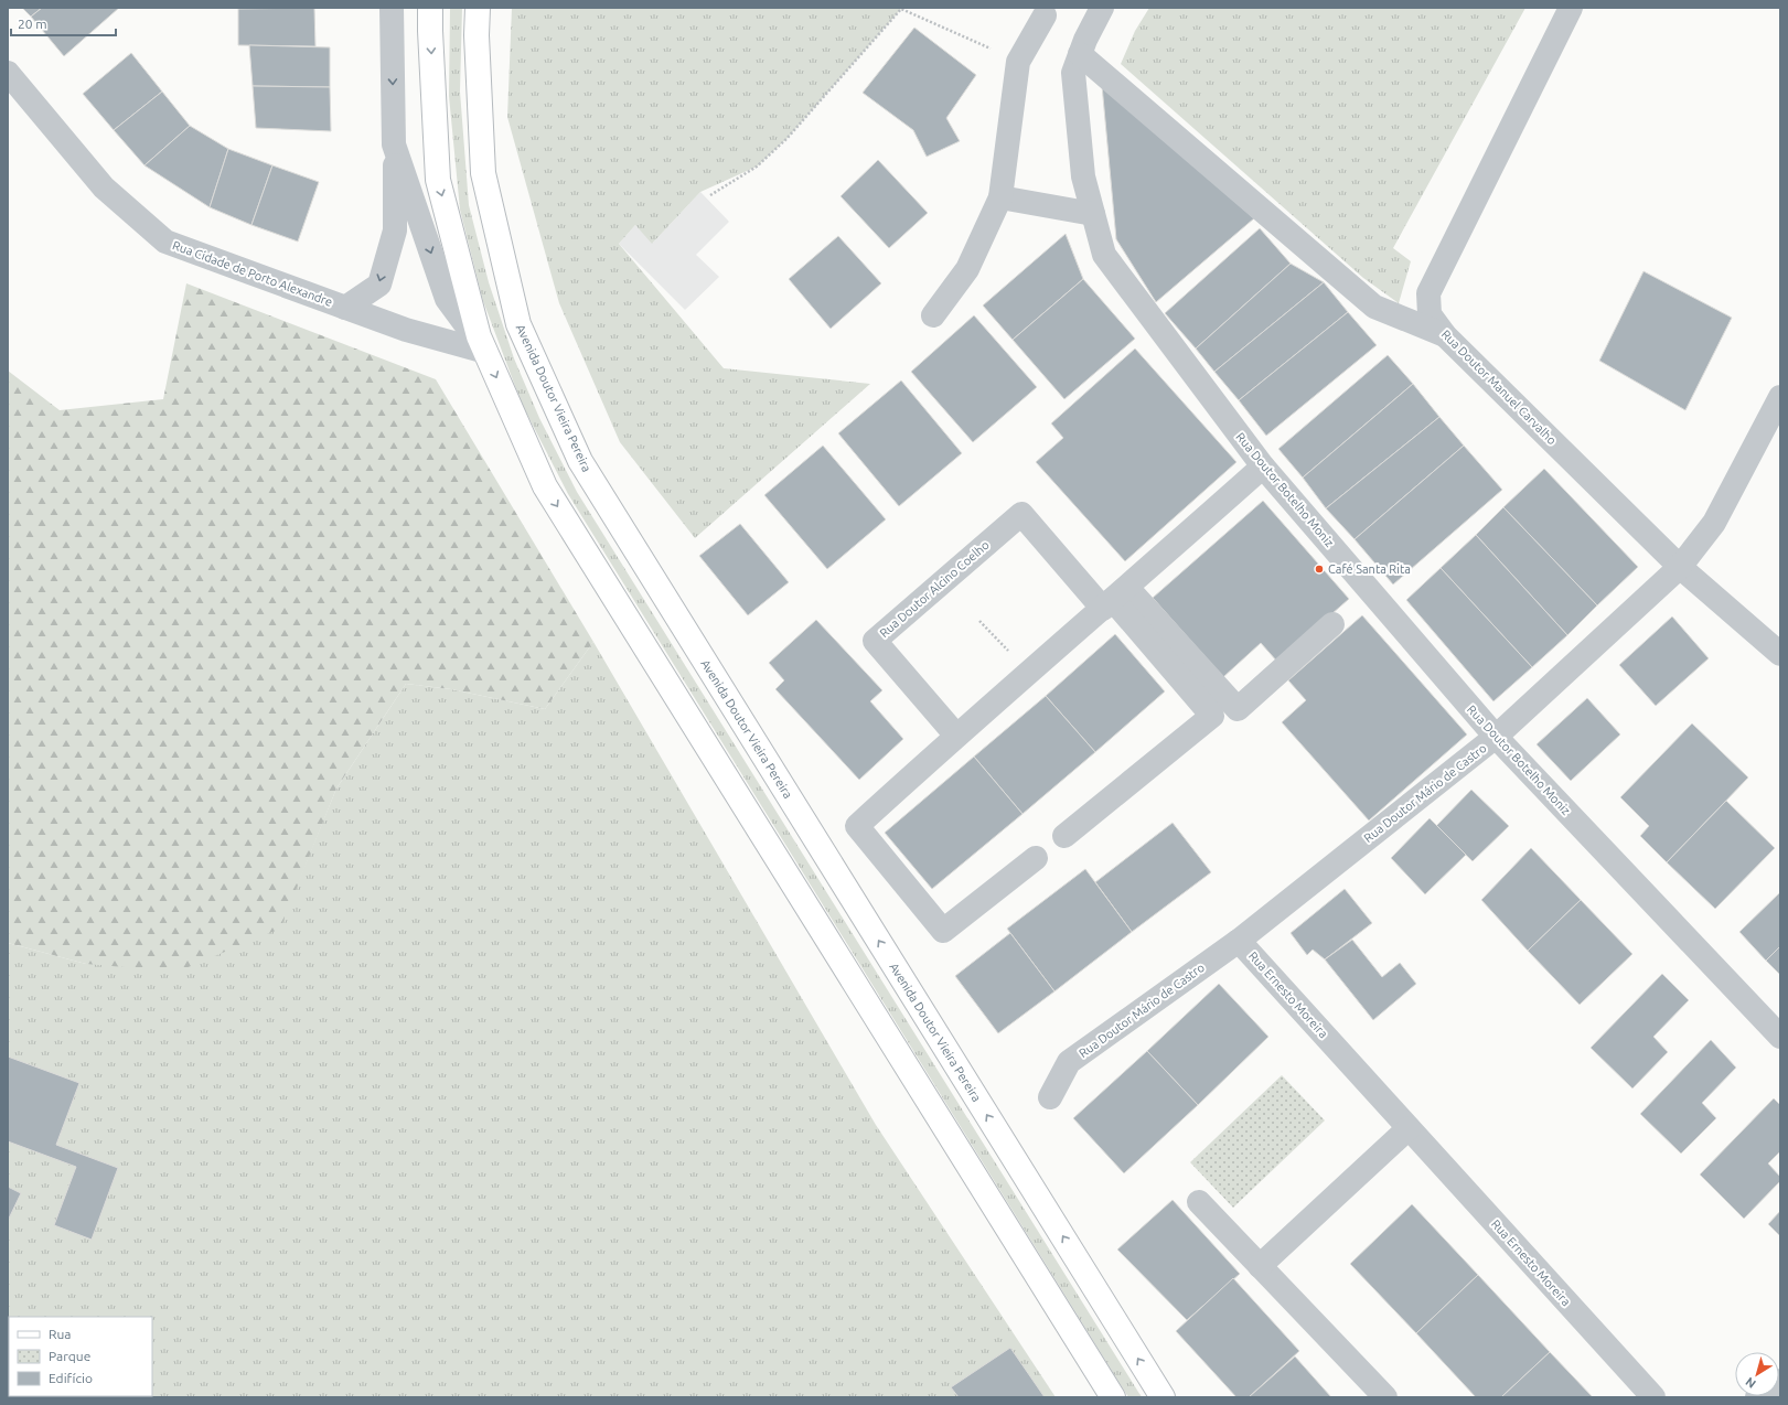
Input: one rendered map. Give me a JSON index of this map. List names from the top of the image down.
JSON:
{
  "streets": {
    "main road": ["Avenida Doutor Vieira Pereira"],
    "street": [
      "Rua Cidade de Porto Alexandre",
      "Rua Doutor Manuel Carvalho",
      "Rua Doutor Botelho Moniz",
      "Rua Doutor Alcino Coelho",
      "Rua Doutor Mário de Castro",
      "Rua Ernesto Moreira"
    ]
  },
  "crossings": [
    ["Rua Doutor Manuel Carvalho", "Rua Doutor Mário de Castro"],
    ["Rua Doutor Botelho Moniz", "Rua Doutor Mário de Castro"],
    ["Rua Doutor Mário de Castro", "Rua Ernesto Moreira"]
  ],
  "places": ["Café Santa Rita"],
  "legend": ["Rua", "Parque", "Edifício"],
  "scale_bar": "20 m",
  "north": "bottom left"
}
